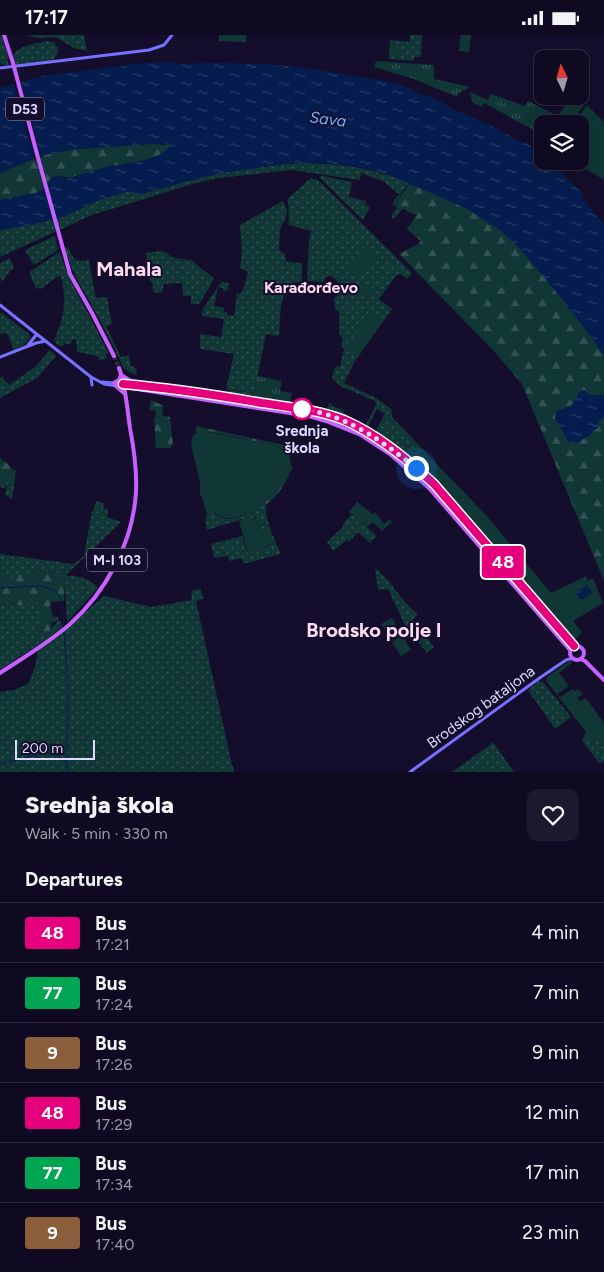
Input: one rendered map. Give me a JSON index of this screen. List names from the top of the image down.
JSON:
{
  "streets": {
    "main road": ["D53", "M-I 103"],
    "street": ["Brodskog bataljona"]
  },
  "districts": ["Mahala", "Karađorđevo", "Brodsko polje I"],
  "water": ["Sava"],
  "places": ["Srednja škola"],
  "lines": ["bus line 48"],
  "scale_bar": "200 m",
  "north": "top",
  "page": {
    "status": "17:17",
    "on_map": "48",
    "scale": "200 m",
    "heading": [
      ["Srednja škola", "Walk · 5 min · 330 m"],
      "Departures"
    ],
    "list": [
      {
        "mark": "48",
        "name": "Bus",
        "note": "17:21",
        "value": "4 min"
      },
      {
        "mark": "77",
        "name": "Bus",
        "note": "17:24",
        "value": "7 min"
      },
      {
        "mark": "9",
        "name": "Bus",
        "note": "17:26",
        "value": "9 min"
      },
      {
        "mark": "48",
        "name": "Bus",
        "note": "17:29",
        "value": "12 min"
      },
      {
        "mark": "77",
        "name": "Bus",
        "note": "17:34",
        "value": "17 min"
      },
      {
        "mark": "9",
        "name": "Bus",
        "note": "17:40",
        "value": "23 min"
      }
    ]
  }
}
